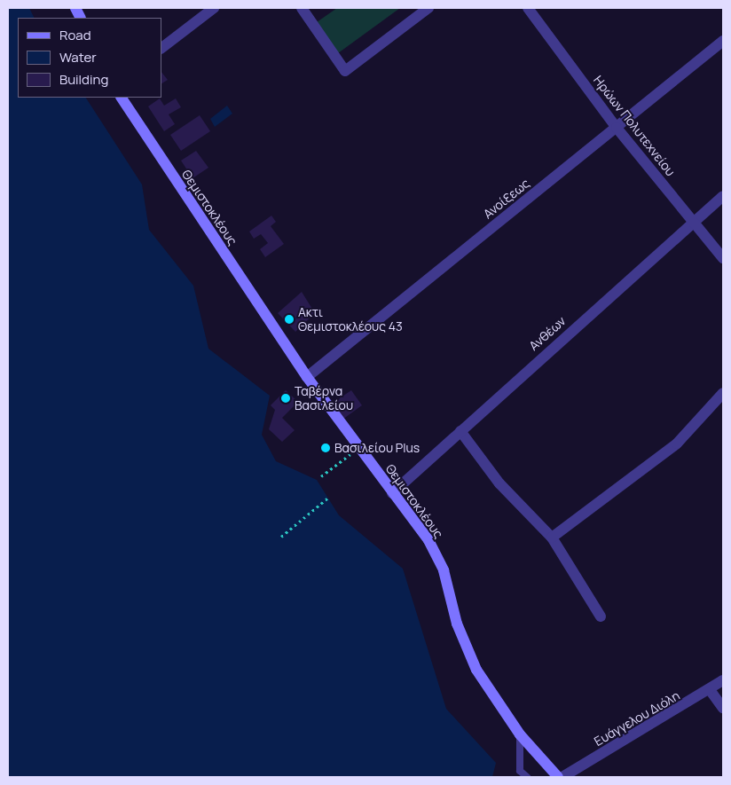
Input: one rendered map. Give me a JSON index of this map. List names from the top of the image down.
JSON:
{
  "streets": {
    "main road": ["Θεμιστοκλέους"],
    "street": [
      "Ηρώων Πολυτεχνείου",
      "Ανοίξεως",
      "Ανθέων",
      "Ευάγγελου Διόλη"
    ]
  },
  "crossings": [
    ["Ηρώων Πολυτεχνείου", "Ανοίξεως"],
    ["Ηρώων Πολυτεχνείου", "Ανθέων"],
    ["Ανοίξεως", "Θεμιστοκλέους"],
    ["Θεμιστοκλέους", "Ανθέων"]
  ],
  "places": ["Ακτι Θεμιστοκλέους 43", "Ταβέρνα Βασιλείου", "Βασιλείου Plus"],
  "legend": ["Road", "Water", "Building"]
}
